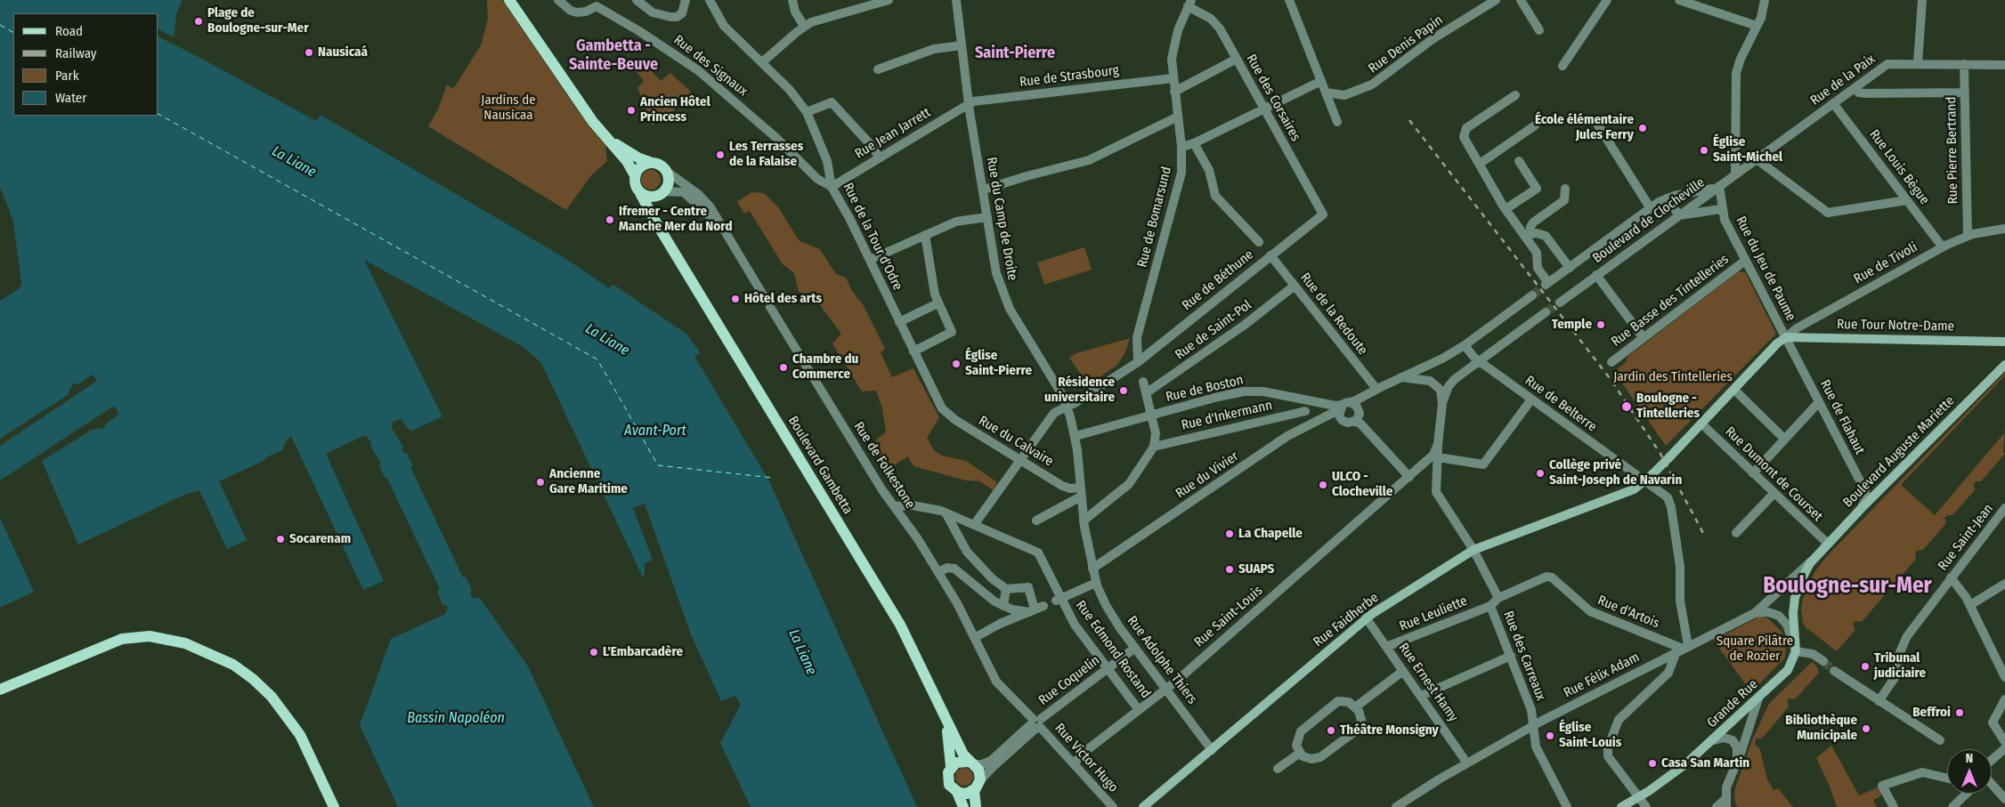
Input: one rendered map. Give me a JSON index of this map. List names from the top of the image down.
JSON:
{
  "streets": {
    "main road": [
      "Rue Tour Notre-Dame",
      "Boulevard Auguste Mariette",
      "Boulevard Gambetta",
      "Rue Faidherbe",
      "Grande Rue"
    ],
    "street": [
      "Rue Denis Papin",
      "Rue des Signaux",
      "Rue de Strasbourg",
      "Rue de la Paix",
      "Rue des Corsaires",
      "Rue Jean Jarrett",
      "Rue Pierre Bertrand",
      "Rue Louis Bègue",
      "Rue de Bomarsund",
      "Rue du Camp de Droite",
      "Boulevard de Clocheville",
      "Rue de la Tour d'Odre",
      "Rue de Tivoli",
      "Rue du Jeu de Paume",
      "Rue de Béthune",
      "Rue Basse des Tintelleries",
      "Rue de la Redoute",
      "Rue de Saint-Pol",
      "Rue de Boston",
      "Rue de Belterre",
      "Rue d'Inkermann",
      "Rue de Flahaut",
      "Rue du Calvaire",
      "Rue de Folkestone",
      "Rue Dumont de Courset",
      "Rue du Vivier",
      "Rue Saint-Jean",
      "Rue d'Artois",
      "Rue Leuliette",
      "Rue Saint-Louis",
      "Rue Edmond Rostand",
      "Rue des Carreaux",
      "Rue Adolphe Thiers",
      "Rue Félix Adam",
      "Rue Coquelin",
      "Rue Ernest Hamy",
      "Rue Victor Hugo"
    ]
  },
  "crossings": [
    ["Rue des Signaux", "Rue Jean Jarrett"],
    ["Rue des Signaux", "Rue de la Tour d'Odre"],
    ["Rue de Strasbourg", "Rue Jean Jarrett"],
    ["Rue de Strasbourg", "Rue de Bomarsund"],
    ["Rue de Strasbourg", "Rue du Camp de Droite"],
    ["Rue de la Paix", "Rue Pierre Bertrand"],
    ["Rue de la Paix", "Rue Louis Bègue"],
    ["Rue de la Paix", "Boulevard de Clocheville"],
    ["Rue de la Paix", "Rue du Jeu de Paume"],
    ["Rue des Corsaires", "Rue de Bomarsund"],
    ["Rue des Corsaires", "Rue de Béthune"],
    ["Rue Jean Jarrett", "Rue du Camp de Droite"],
    ["Rue Jean Jarrett", "Rue de la Tour d'Odre"],
    ["Rue Pierre Bertrand", "Rue de Tivoli"],
    ["Rue Louis Bègue", "Rue de Tivoli"],
    ["Rue de Bomarsund", "Rue de Béthune"],
    ["Rue du Camp de Droite", "Rue de Béthune"],
    ["Rue du Camp de Droite", "Rue de Boston"],
    ["Rue du Camp de Droite", "Rue du Calvaire"],
    ["Rue du Camp de Droite", "Rue du Vivier"],
    ["Rue du Camp de Droite", "Rue Adolphe Thiers"],
    ["Boulevard de Clocheville", "Rue du Jeu de Paume"],
    ["Rue de la Tour d'Odre", "Rue du Calvaire"],
    ["Rue de Tivoli", "Rue du Jeu de Paume"],
    ["Rue de Tivoli", "Rue Tour Notre-Dame"],
    ["Rue de Tivoli", "Rue de Flahaut"],
    ["Rue de Tivoli", "Rue Faidherbe"],
    ["Rue du Jeu de Paume", "Rue Basse des Tintelleries"],
    ["Rue du Jeu de Paume", "Rue Tour Notre-Dame"],
    ["Rue du Jeu de Paume", "Rue de Flahaut"],
    ["Rue du Jeu de Paume", "Rue Faidherbe"],
    ["Rue de Béthune", "Rue de la Redoute"],
    ["Rue de Béthune", "Rue du Calvaire"],
    ["Rue de Béthune", "Rue Edmond Rostand"],
    ["Rue de la Redoute", "Rue de Saint-Pol"],
    ["Rue de la Redoute", "Rue du Vivier"],
    ["Rue Tour Notre-Dame", "Rue de Flahaut"],
    ["Rue Tour Notre-Dame", "Rue Faidherbe"],
    ["Rue de Boston", "Rue du Vivier"],
    ["Rue de Belterre", "Rue du Vivier"],
    ["Rue de Belterre", "Rue d'Artois"],
    ["Rue de Belterre", "Rue Faidherbe"],
    ["Rue de Belterre", "Rue Félix Adam"],
    ["Rue de Flahaut", "Boulevard Auguste Mariette"],
    ["Rue de Flahaut", "Rue Faidherbe"],
    ["Boulevard Auguste Mariette", "Rue Dumont de Courset"],
    ["Boulevard Auguste Mariette", "Rue Félix Adam"],
    ["Boulevard Auguste Mariette", "Grande Rue"],
    ["Rue de Folkestone", "Rue Edmond Rostand"],
    ["Rue de Folkestone", "Rue Victor Hugo"],
    ["Rue Dumont de Courset", "Rue Faidherbe"],
    ["Rue d'Artois", "Rue des Carreaux"],
    ["Rue d'Artois", "Rue Félix Adam"],
    ["Rue Leuliette", "Rue des Carreaux"],
    ["Rue Leuliette", "Rue Ernest Hamy"],
    ["Rue Saint-Louis", "Rue Edmond Rostand"],
    ["Rue Saint-Louis", "Rue Adolphe Thiers"],
    ["Rue Faidherbe", "Rue Adolphe Thiers"],
    ["Rue Faidherbe", "Rue Ernest Hamy"],
    ["Rue Edmond Rostand", "Rue Adolphe Thiers"],
    ["Rue Edmond Rostand", "Rue Coquelin"],
    ["Rue des Carreaux", "Rue Félix Adam"],
    ["Rue Adolphe Thiers", "Rue Coquelin"],
    ["Rue Félix Adam", "Rue Ernest Hamy"],
    ["Rue Félix Adam", "Grande Rue"],
    ["Rue Coquelin", "Rue Victor Hugo"]
  ],
  "districts": ["Gambetta - Sainte-Beuve", "Saint-Pierre", "Boulogne-sur-Mer"],
  "water": ["La Liane", "Avant-Port", "Bassin Napoléon"],
  "parks": ["Jardins de Nausicaa", "Jardin des Tintelleries", "Square Pilâtre de Rozier"],
  "places": [
    "Plage de Boulogne-sur-Mer",
    "Nausicaá",
    "Ancien Hôtel Princess",
    "École élémentaire Jules Ferry",
    "Église Saint-Michel",
    "Les Terrasses de la Falaise",
    "Ifremer - Centre Manche Mer du Nord",
    "Hôtel des arts",
    "Temple",
    "Église Saint-Pierre",
    "Chambre du Commerce",
    "Résidence universitaire",
    "Boulogne - Tintelleries",
    "Collège privé Saint-Joseph de Navarin",
    "Ancienne Gare Maritime",
    "ULCO - Clocheville",
    "La Chapelle",
    "Socarenam",
    "SUAPS",
    "L'Embarcadère",
    "Tribunal judiciaire",
    "Beffroi",
    "Bibliothèque Municipale",
    "Théâtre Monsigny",
    "Église Saint-Louis",
    "Casa San Martin"
  ],
  "legend": [
    "Road",
    "Railway",
    "Park",
    "Water"
  ],
  "north": "top"
}
